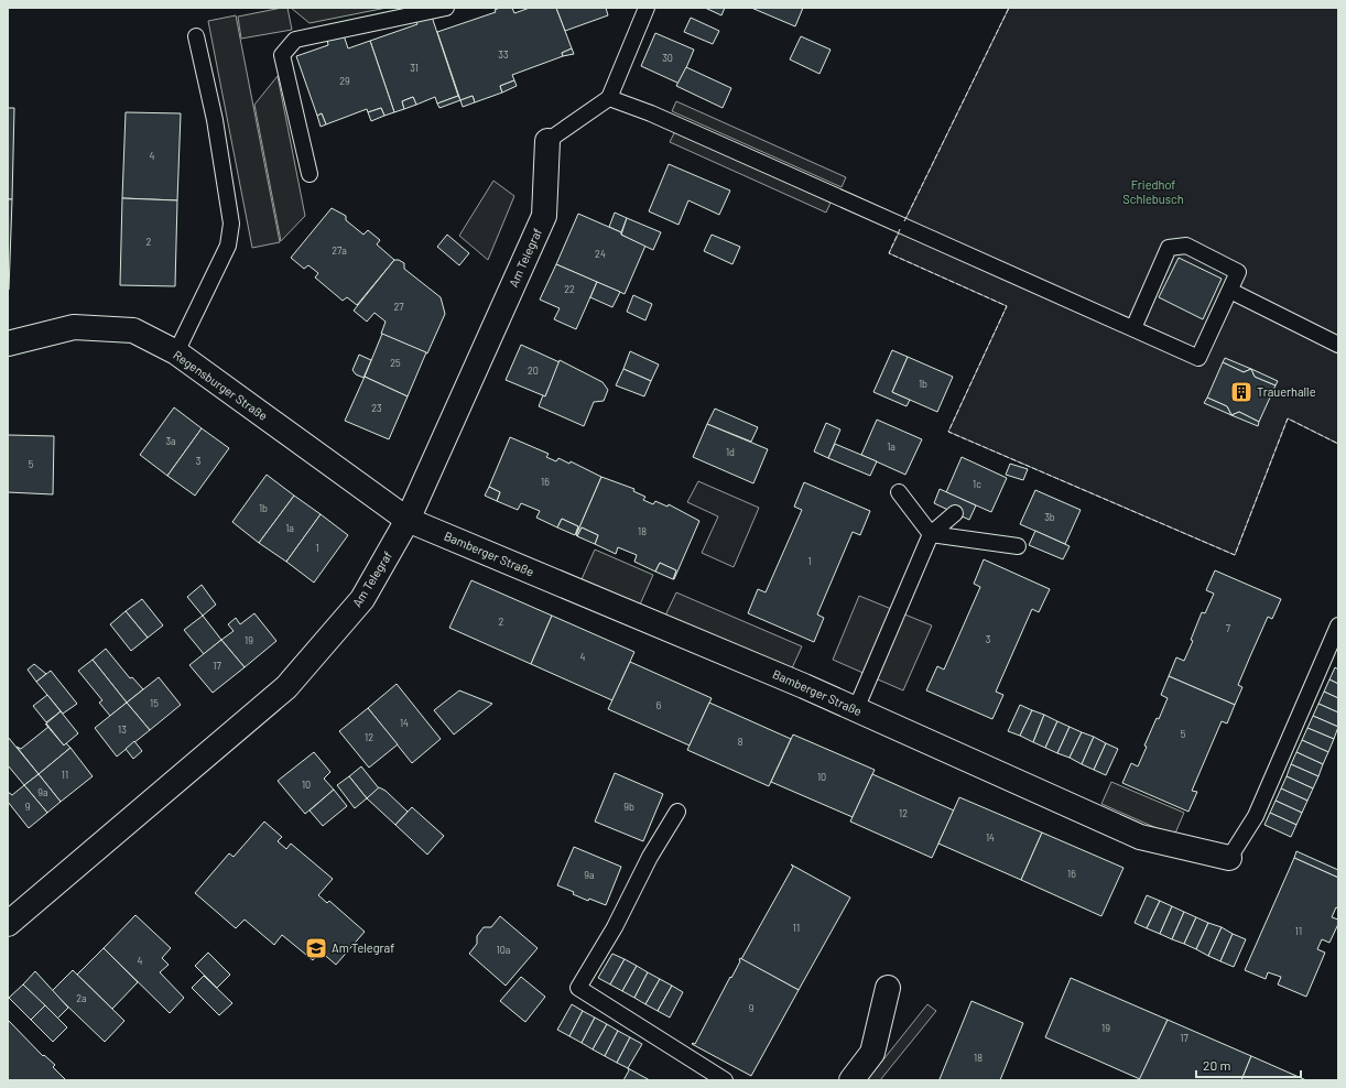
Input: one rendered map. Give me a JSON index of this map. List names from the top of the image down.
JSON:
{
  "streets": {
    "street": ["Am Telegraf", "Regensburger Straße", "Bamberger Straße"]
  },
  "crossings": [
    ["Am Telegraf", "Regensburger Straße"],
    ["Am Telegraf", "Bamberger Straße"],
    ["Regensburger Straße", "Bamberger Straße"]
  ],
  "parks": ["Friedhof Schlebusch"],
  "places": {
    "building": ["Trauerhalle"],
    "school or university": ["Am Telegraf"]
  },
  "house_numbers": [
    "33",
    "30",
    "31",
    "29",
    "4",
    "2",
    "27a",
    "24",
    "22",
    "27",
    "25",
    "20",
    "1b",
    "23",
    "3a",
    "1a",
    "1d",
    "3",
    "5",
    "16",
    "1c",
    "1b",
    "3b",
    "1a",
    "18",
    "1",
    "1",
    "2",
    "7",
    "3",
    "19",
    "4",
    "17",
    "15",
    "6",
    "14",
    "13",
    "5",
    "12",
    "8",
    "11",
    "10",
    "10",
    "9a",
    "9",
    "9b",
    "12",
    "14",
    "16",
    "9a",
    "11",
    "11",
    "10a",
    "4",
    "2a",
    "9",
    "19",
    "17",
    "18"
  ],
  "scale_bar": "20 m"
}
